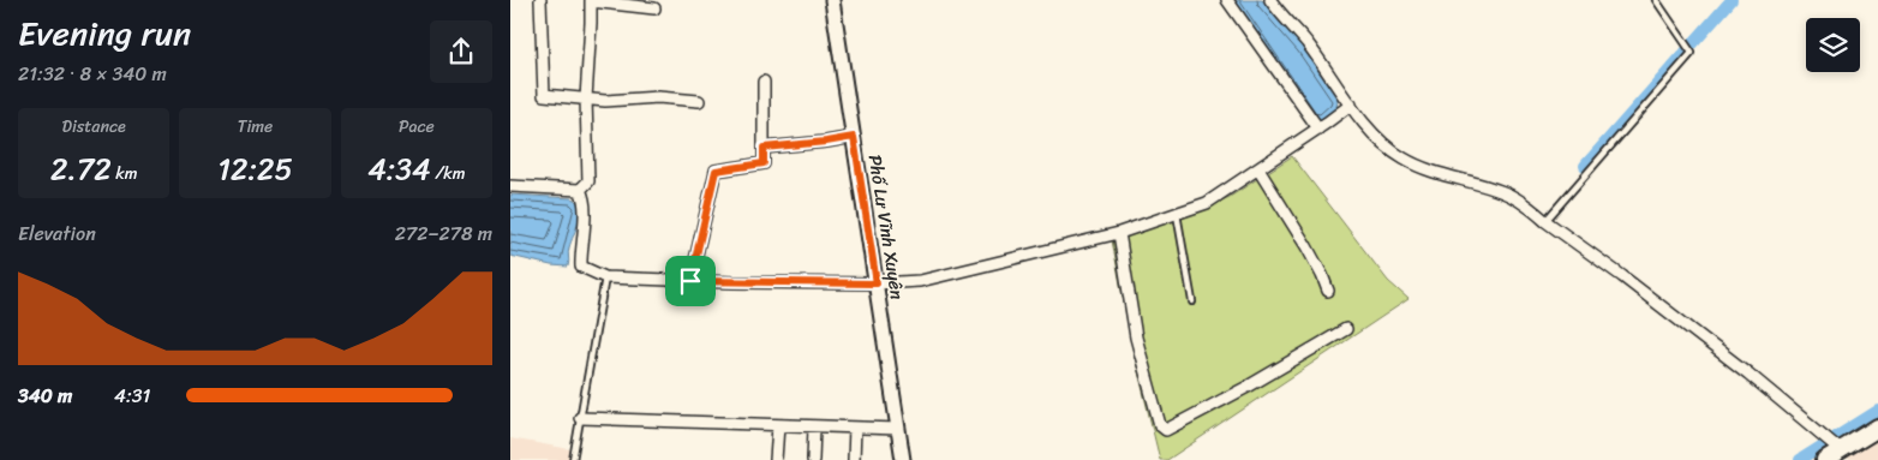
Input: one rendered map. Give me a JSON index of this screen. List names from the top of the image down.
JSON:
{
  "streets": {
    "street": ["Phố Lư Vĩnh Xuyên"]
  },
  "page": {
    "heading": ["Evening run", "21:32 · 8 × 340 m"],
    "stats": [
      ["Distance", "2.72 km"],
      ["Time", "12:25"],
      ["Pace", "4:34 /km"]
    ],
    "chart": ["Elevation", "272–278 m"],
    "list": [
      {
        "name": "340 m",
        "note": "4:31"
      }
    ]
  }
}
